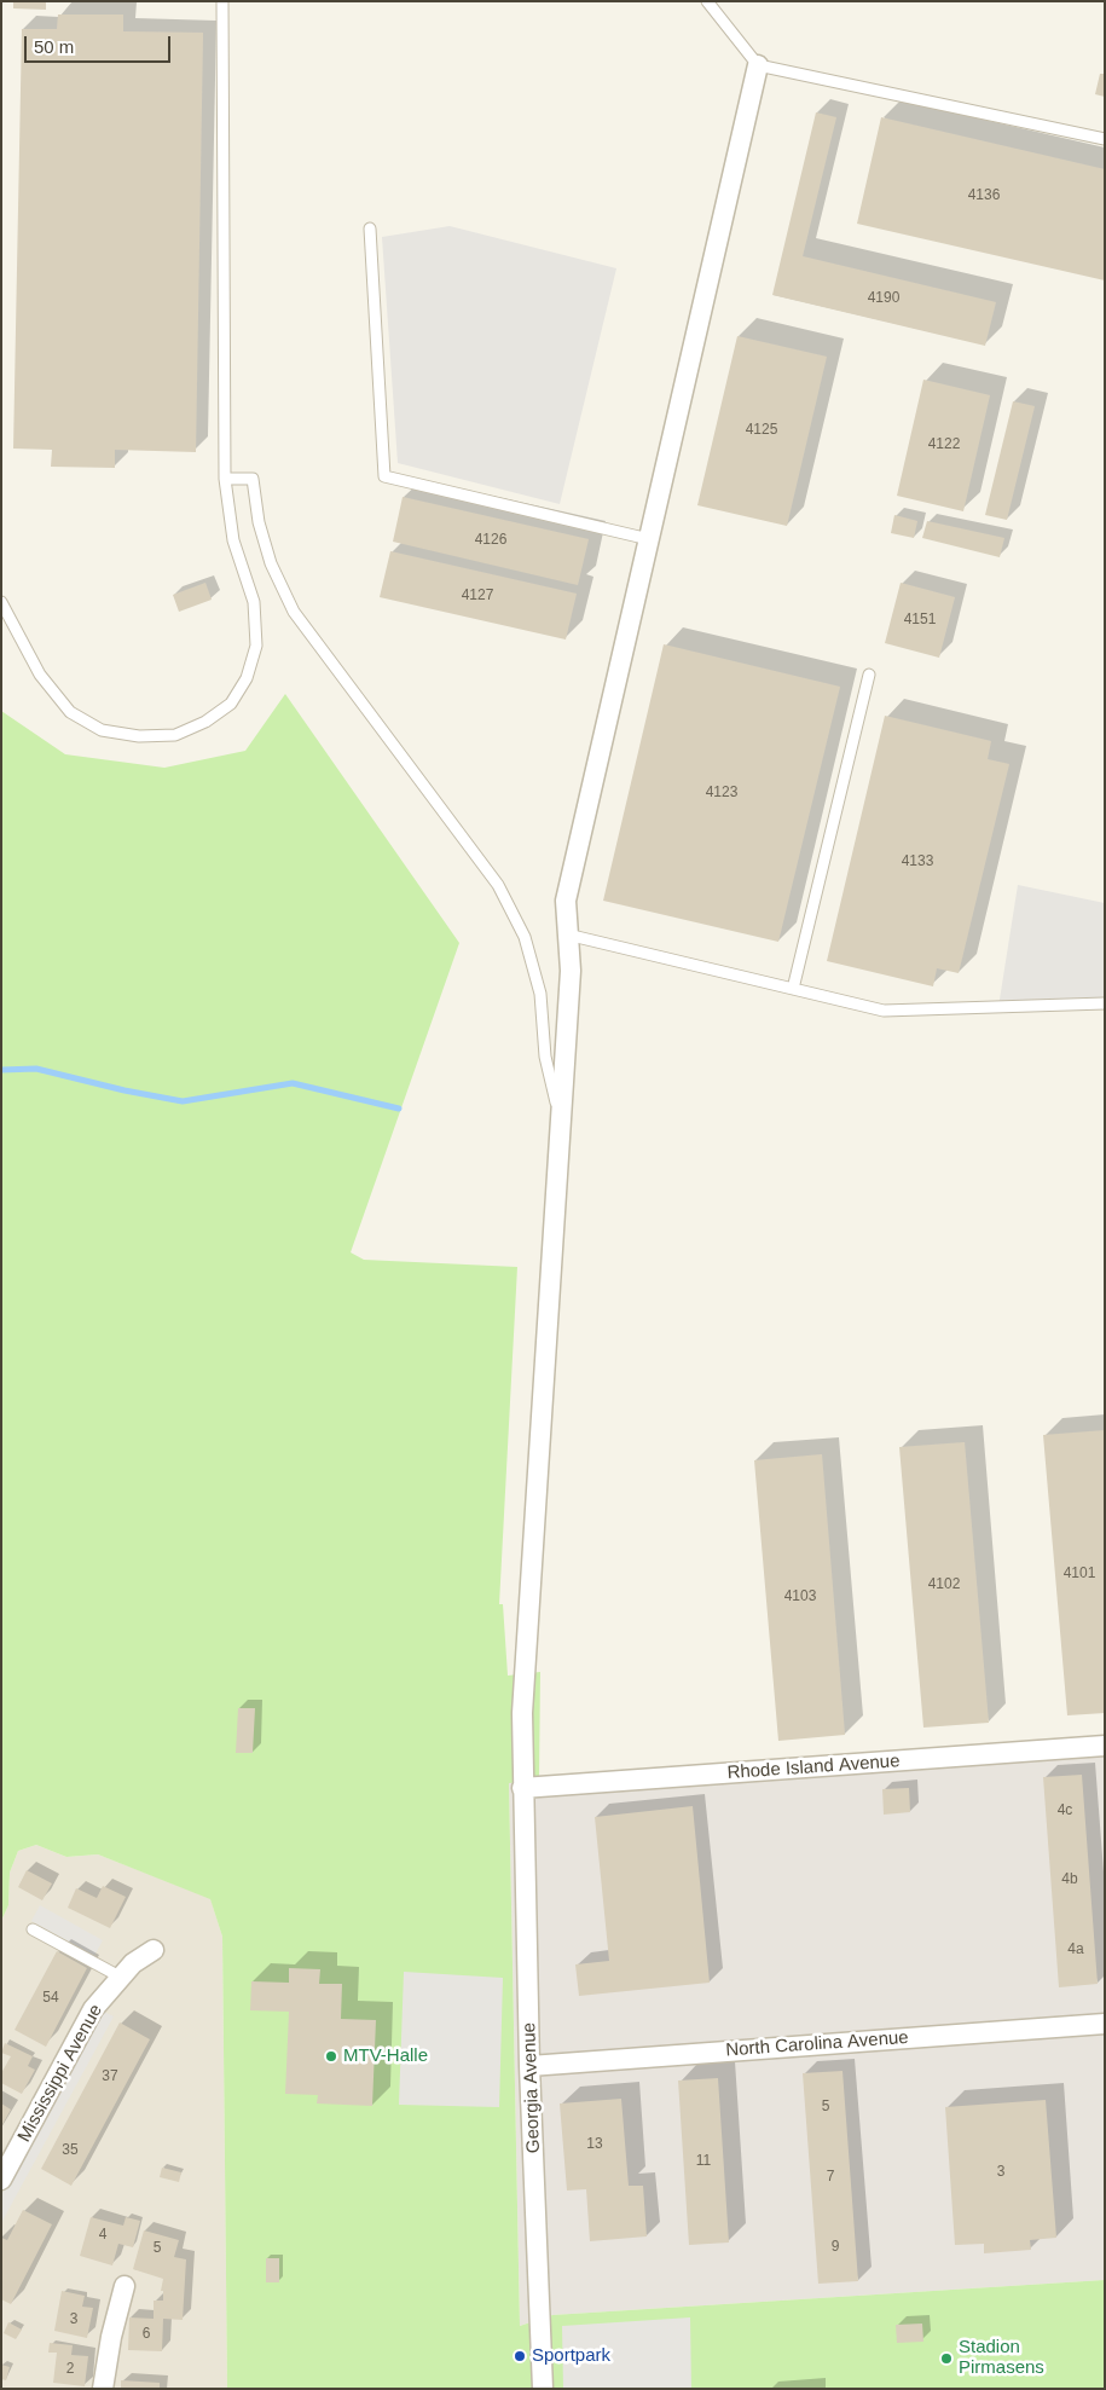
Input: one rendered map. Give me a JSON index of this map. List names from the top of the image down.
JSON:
{
  "streets": {
    "street": [
      "Rhode Island Avenue",
      "North Carolina Avenue",
      "Mississippi Avenue",
      "Georgia Avenue"
    ]
  },
  "crossings": [
    ["Rhode Island Avenue", "Georgia Avenue"],
    ["North Carolina Avenue", "Georgia Avenue"]
  ],
  "places": ["MTV-Halle", "Sportpark", "Stadion Pirmasens"],
  "house_numbers": [
    "4136",
    "4190",
    "4125",
    "4122",
    "4126",
    "4127",
    "4151",
    "4123",
    "4133",
    "4101",
    "4102",
    "4103",
    "4c",
    "4b",
    "4a",
    "54",
    "37",
    "5",
    "13",
    "35",
    "11",
    "3",
    "7",
    "4",
    "9",
    "5",
    "3",
    "6",
    "2"
  ],
  "scale_bar": "50 m"
}
